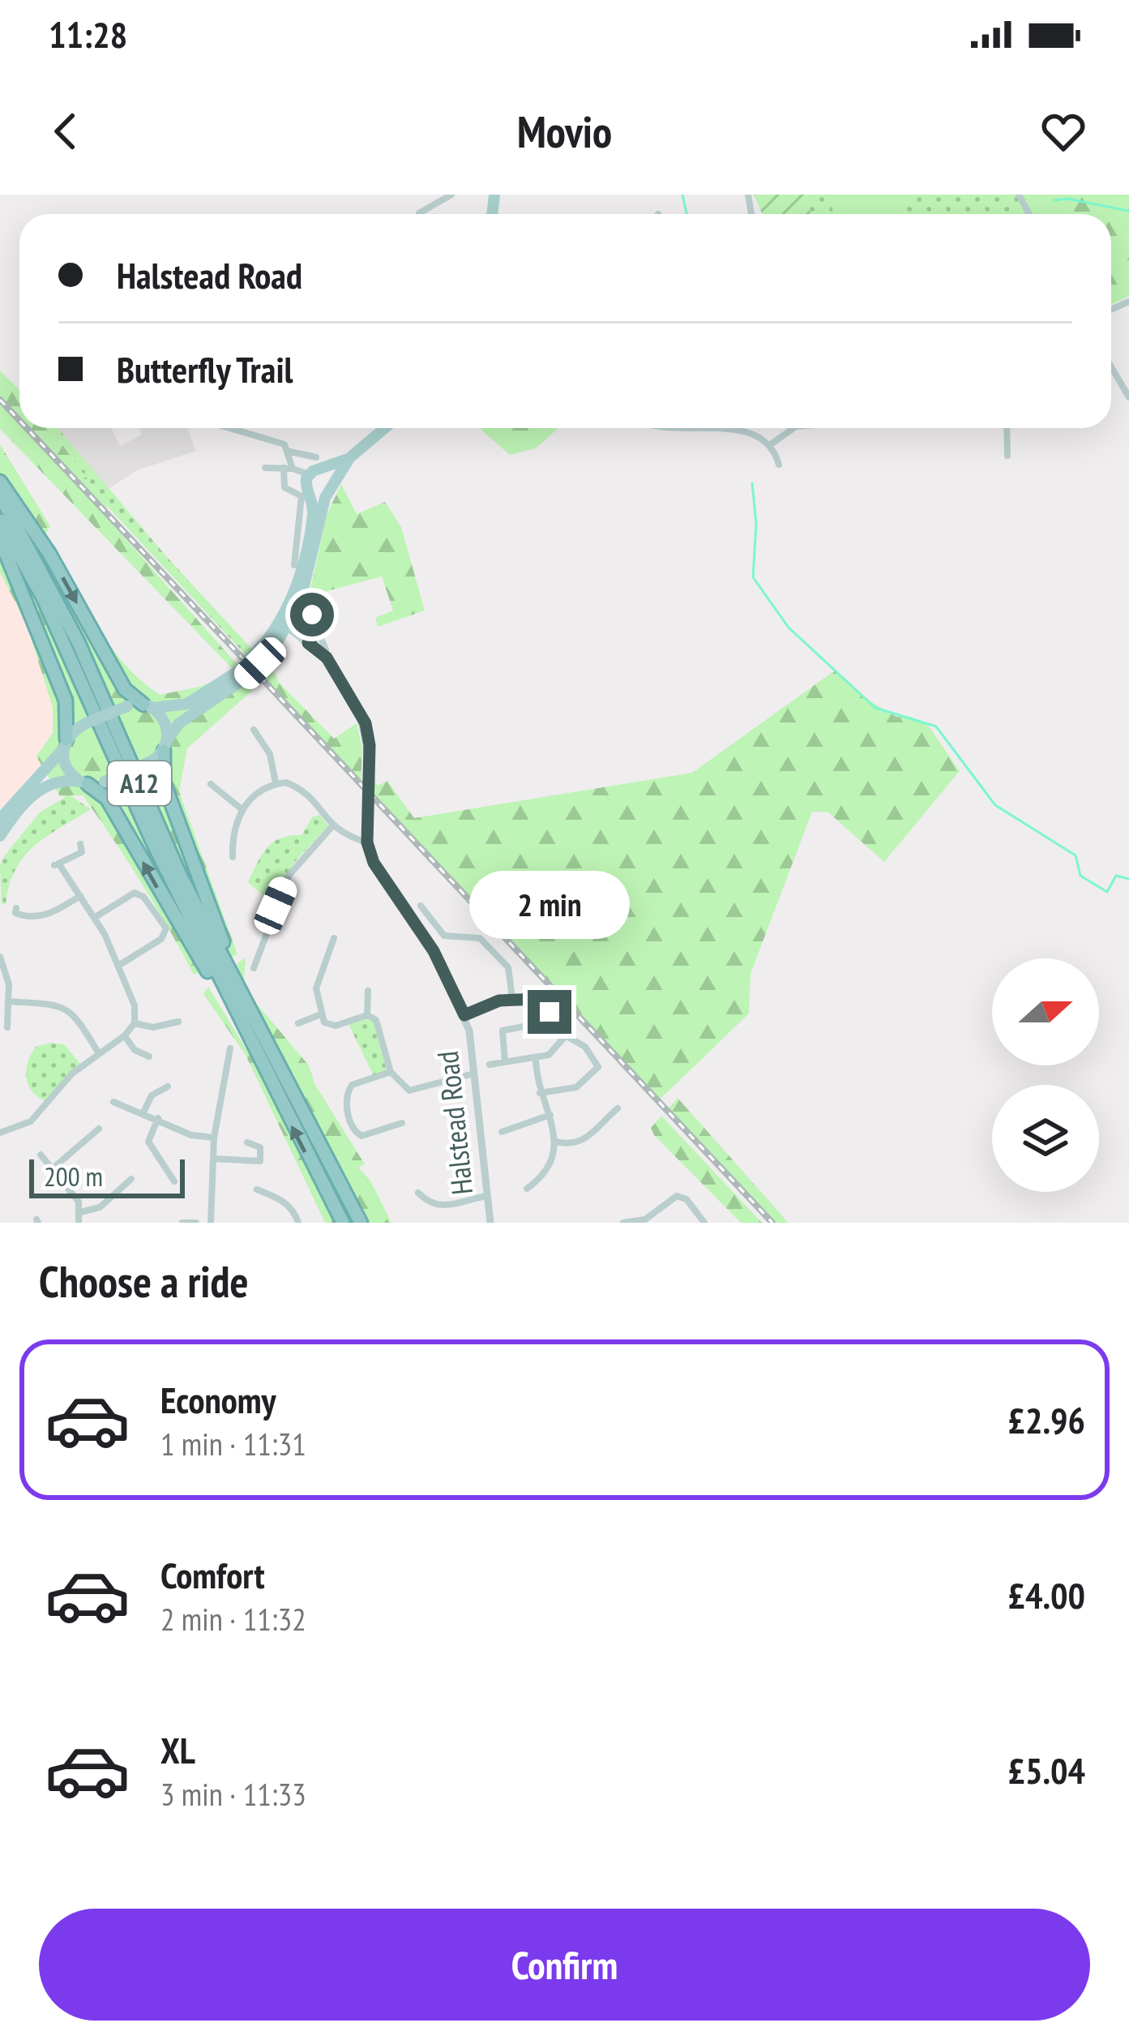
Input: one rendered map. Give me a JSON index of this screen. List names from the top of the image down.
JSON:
{
  "streets": {
    "highway": ["A12"],
    "street": ["Halstead Road"]
  },
  "scale_bar": "200 m",
  "north": "right",
  "page": {
    "status": "11:28",
    "header": "Movio",
    "banner": ["Halstead Road", "Butterfly Trail"],
    "bubble": "2 min",
    "scale": "200 m",
    "heading": "Choose a ride",
    "list": [
      {
        "name": "Economy",
        "note": "1 min · 11:31",
        "value": "£2.96"
      },
      {
        "name": "Comfort",
        "note": "2 min · 11:32",
        "value": "£4.00"
      },
      {
        "name": "XL",
        "note": "3 min · 11:33",
        "value": "£5.04"
      }
    ],
    "buttons": "Confirm"
  }
}
